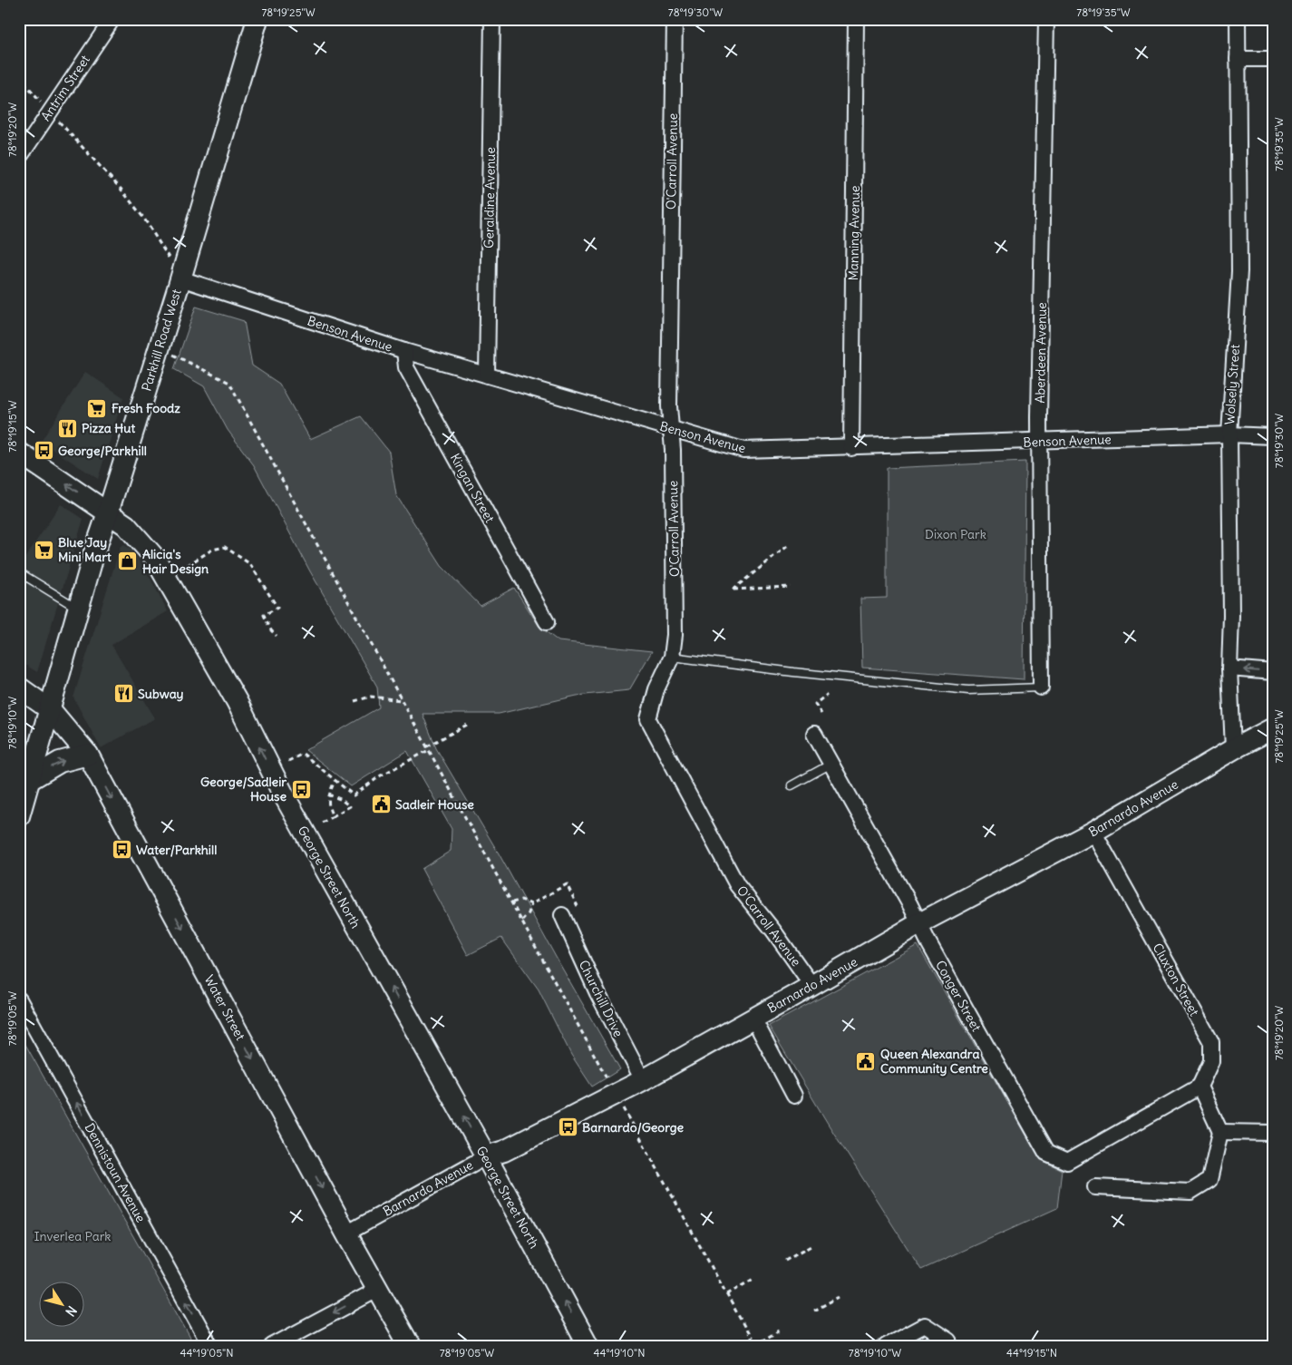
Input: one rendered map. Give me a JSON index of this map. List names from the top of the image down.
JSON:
{
  "streets": {
    "main road": [
      "Parkhill Road West",
      "Barnardo Avenue",
      "George Street North",
      "Water Street"
    ],
    "street": [
      "Antrim Street",
      "O'Carroll Avenue",
      "Geraldine Avenue",
      "Manning Avenue",
      "Benson Avenue",
      "Aberdeen Avenue",
      "Wolsely Street",
      "Kingan Street",
      "Cluxton Street",
      "Conger Street",
      "Churchill Drive",
      "Dennistoun Avenue"
    ]
  },
  "crossings": [
    ["O'Carroll Avenue", "Benson Avenue"],
    ["O'Carroll Avenue", "Barnardo Avenue"],
    ["Geraldine Avenue", "Benson Avenue"],
    ["Manning Avenue", "Benson Avenue"],
    ["Benson Avenue", "Parkhill Road West"],
    ["Benson Avenue", "Aberdeen Avenue"],
    ["Benson Avenue", "Wolsely Street"],
    ["Benson Avenue", "Kingan Street"],
    ["Parkhill Road West", "George Street North"],
    ["Parkhill Road West", "Water Street"],
    ["Wolsely Street", "Barnardo Avenue"],
    ["Barnardo Avenue", "George Street North"],
    ["Barnardo Avenue", "Cluxton Street"],
    ["Barnardo Avenue", "Conger Street"],
    ["Barnardo Avenue", "Churchill Drive"],
    ["Barnardo Avenue", "Water Street"],
    ["Cluxton Street", "Conger Street"]
  ],
  "one_way": ["George Street North", "Water Street", "Dennistoun Avenue"],
  "parks": ["Dixon Park", "Inverlea Park"],
  "places": {
    "supermarket": ["Fresh Foodz", "Blue Jay Mini Mart"],
    "restaurant": ["Pizza Hut", "Subway"],
    "bus stop": [
      "George/Parkhill",
      "George/Sadleir House",
      "Water/Parkhill",
      "Barnardo/George"
    ],
    "shop": ["Alicia's Hair Design"],
    "public building": ["Sadleir House", "Queen Alexandra Community Centre"]
  },
  "north": "bottom right",
  "coordinates": [
    "78°19'25\"W",
    "78°19'30\"W",
    "78°19'35\"W",
    "78°19'20\"W",
    "78°19'15\"W",
    "78°19'10\"W",
    "78°19'05\"W",
    "44°19'05\"N",
    "44°19'10\"N",
    "44°19'15\"N"
  ]
}
